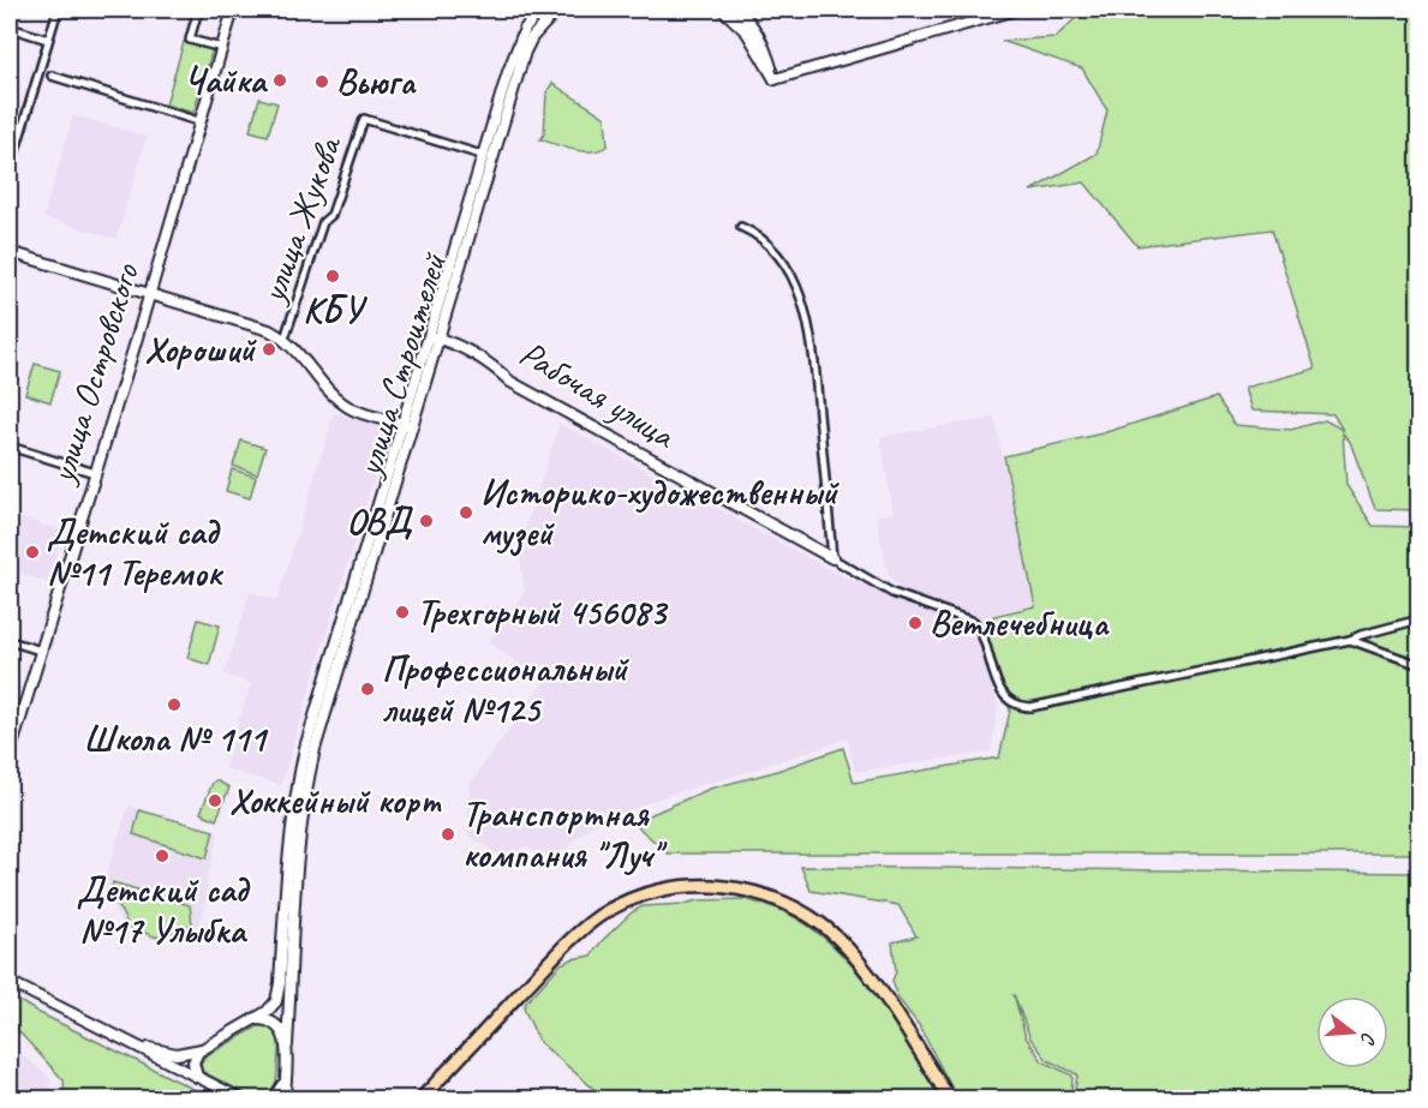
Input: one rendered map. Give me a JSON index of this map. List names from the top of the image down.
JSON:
{
  "streets": {
    "street": [
      "улица Жукова",
      "улица Строителей",
      "улица Островского",
      "Рабочая улица"
    ]
  },
  "crossings": [
    ["улица Жукова", "улица Строителей"],
    ["улица Строителей", "Рабочая улица"]
  ],
  "places": [
    "Чайка",
    "Вьюга",
    "КБУ",
    "Хороший",
    "Историко-художественный музей",
    "ОВД",
    "Детский сад №11 Теремок",
    "Трехгорный 456083",
    "Ветлечебница",
    "Профессиональный лицей №125",
    "Школа № 111",
    "Хоккейный корт",
    "Транспортная компания \"Луч\"",
    "Детский сад №17 Улыбка"
  ],
  "north": "right"
}
